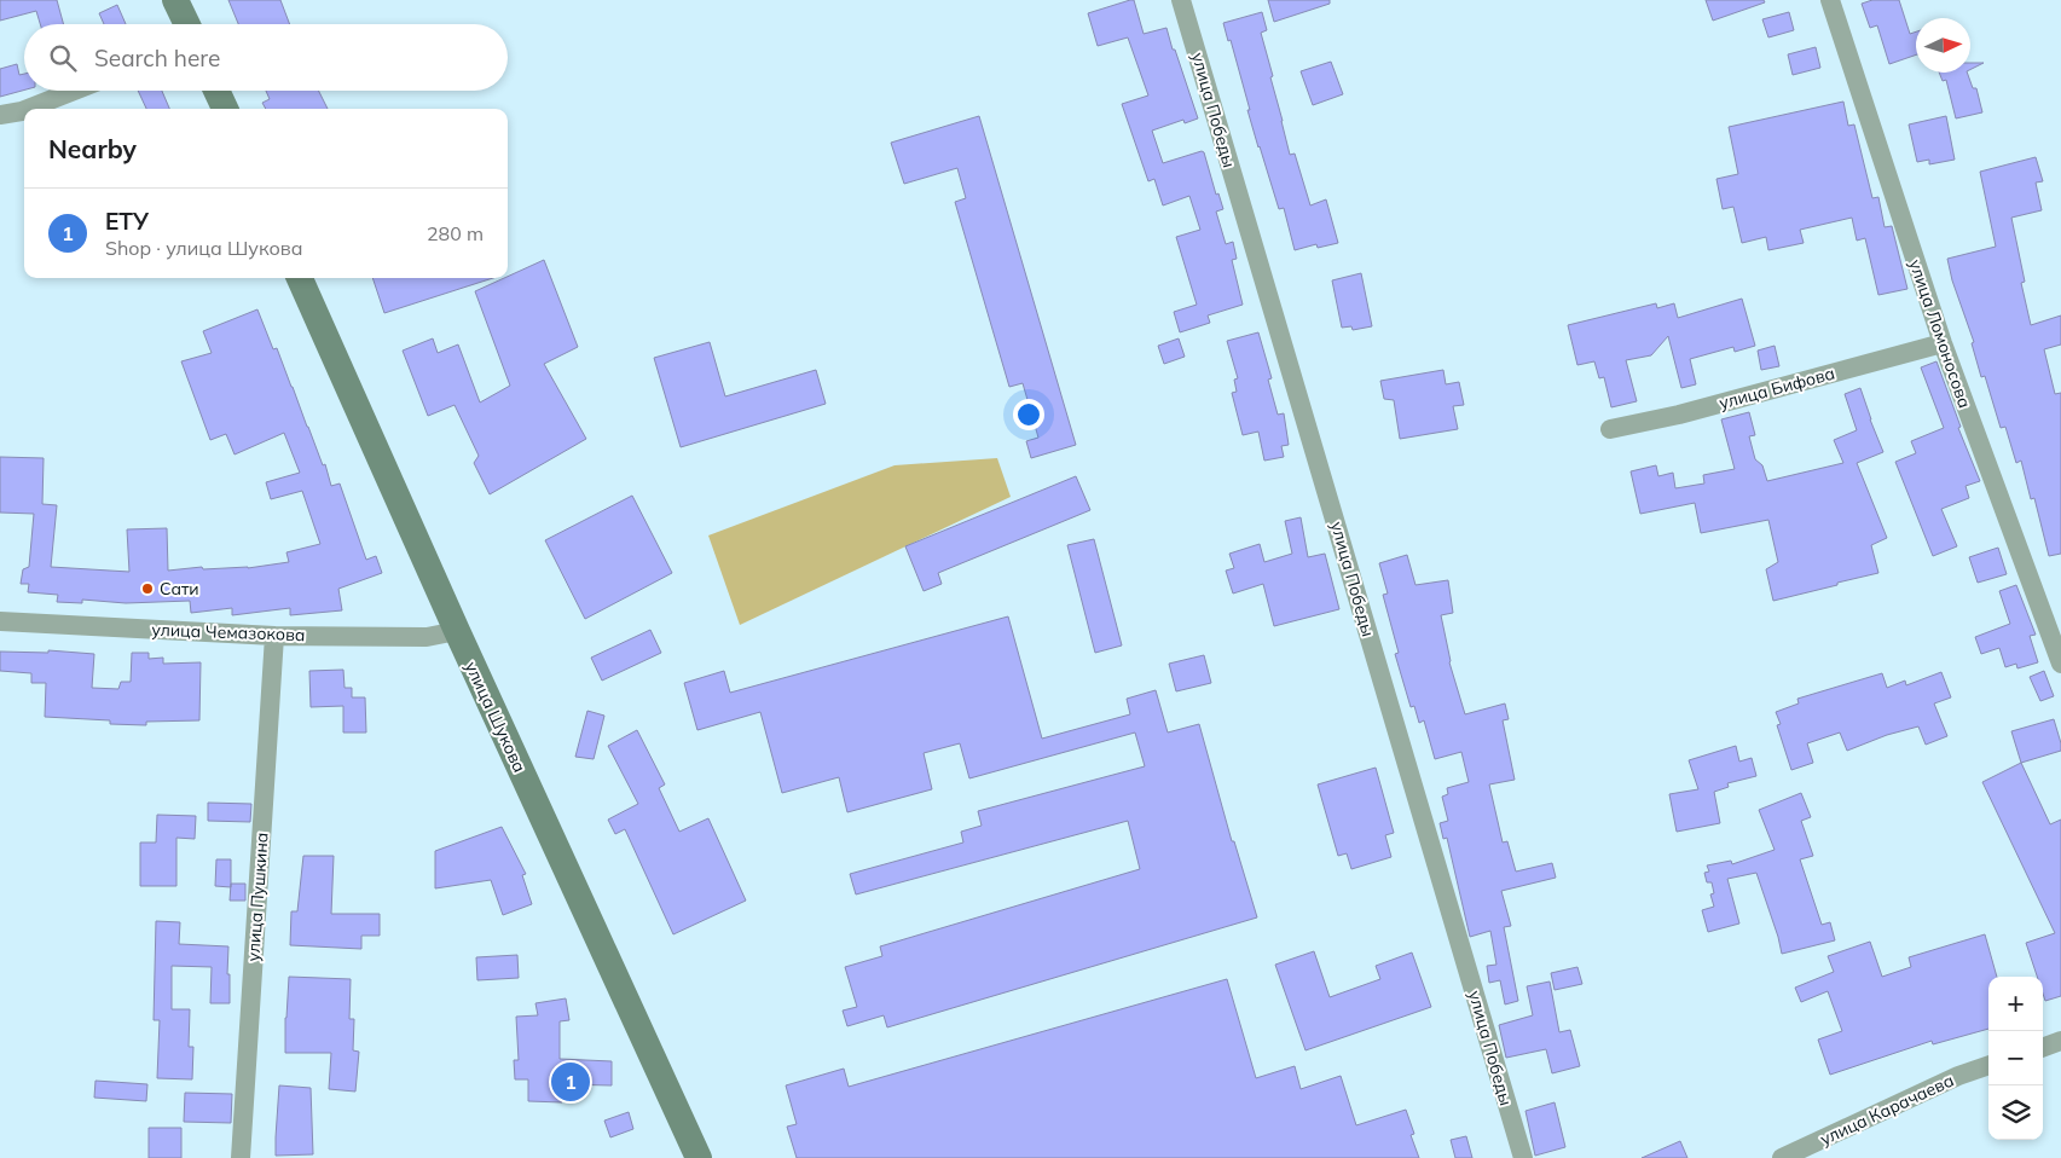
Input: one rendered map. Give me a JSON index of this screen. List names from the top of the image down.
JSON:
{
  "streets": {
    "main road": ["улица Шукова"],
    "street": [
      "улица Победы",
      "улица Ломоносова",
      "улица Бифова",
      "улица Чемазокова",
      "улица Пушкина",
      "улица Карачаева"
    ]
  },
  "crossings": [
    ["улица Ломоносова", "улица Бифова"],
    ["улица Чемазокова", "улица Шукова"],
    ["улица Чемазокова", "улица Пушкина"]
  ],
  "places": ["Сати"],
  "north": "right",
  "page": {
    "search": "Search here",
    "heading": "Nearby",
    "list": [
      {
        "mark": "1",
        "name": "ЕТУ",
        "note": "Shop · улица Шукова",
        "value": "280 m"
      }
    ],
    "map_buttons": ["+", "−"],
    "pins": "1"
  }
}
